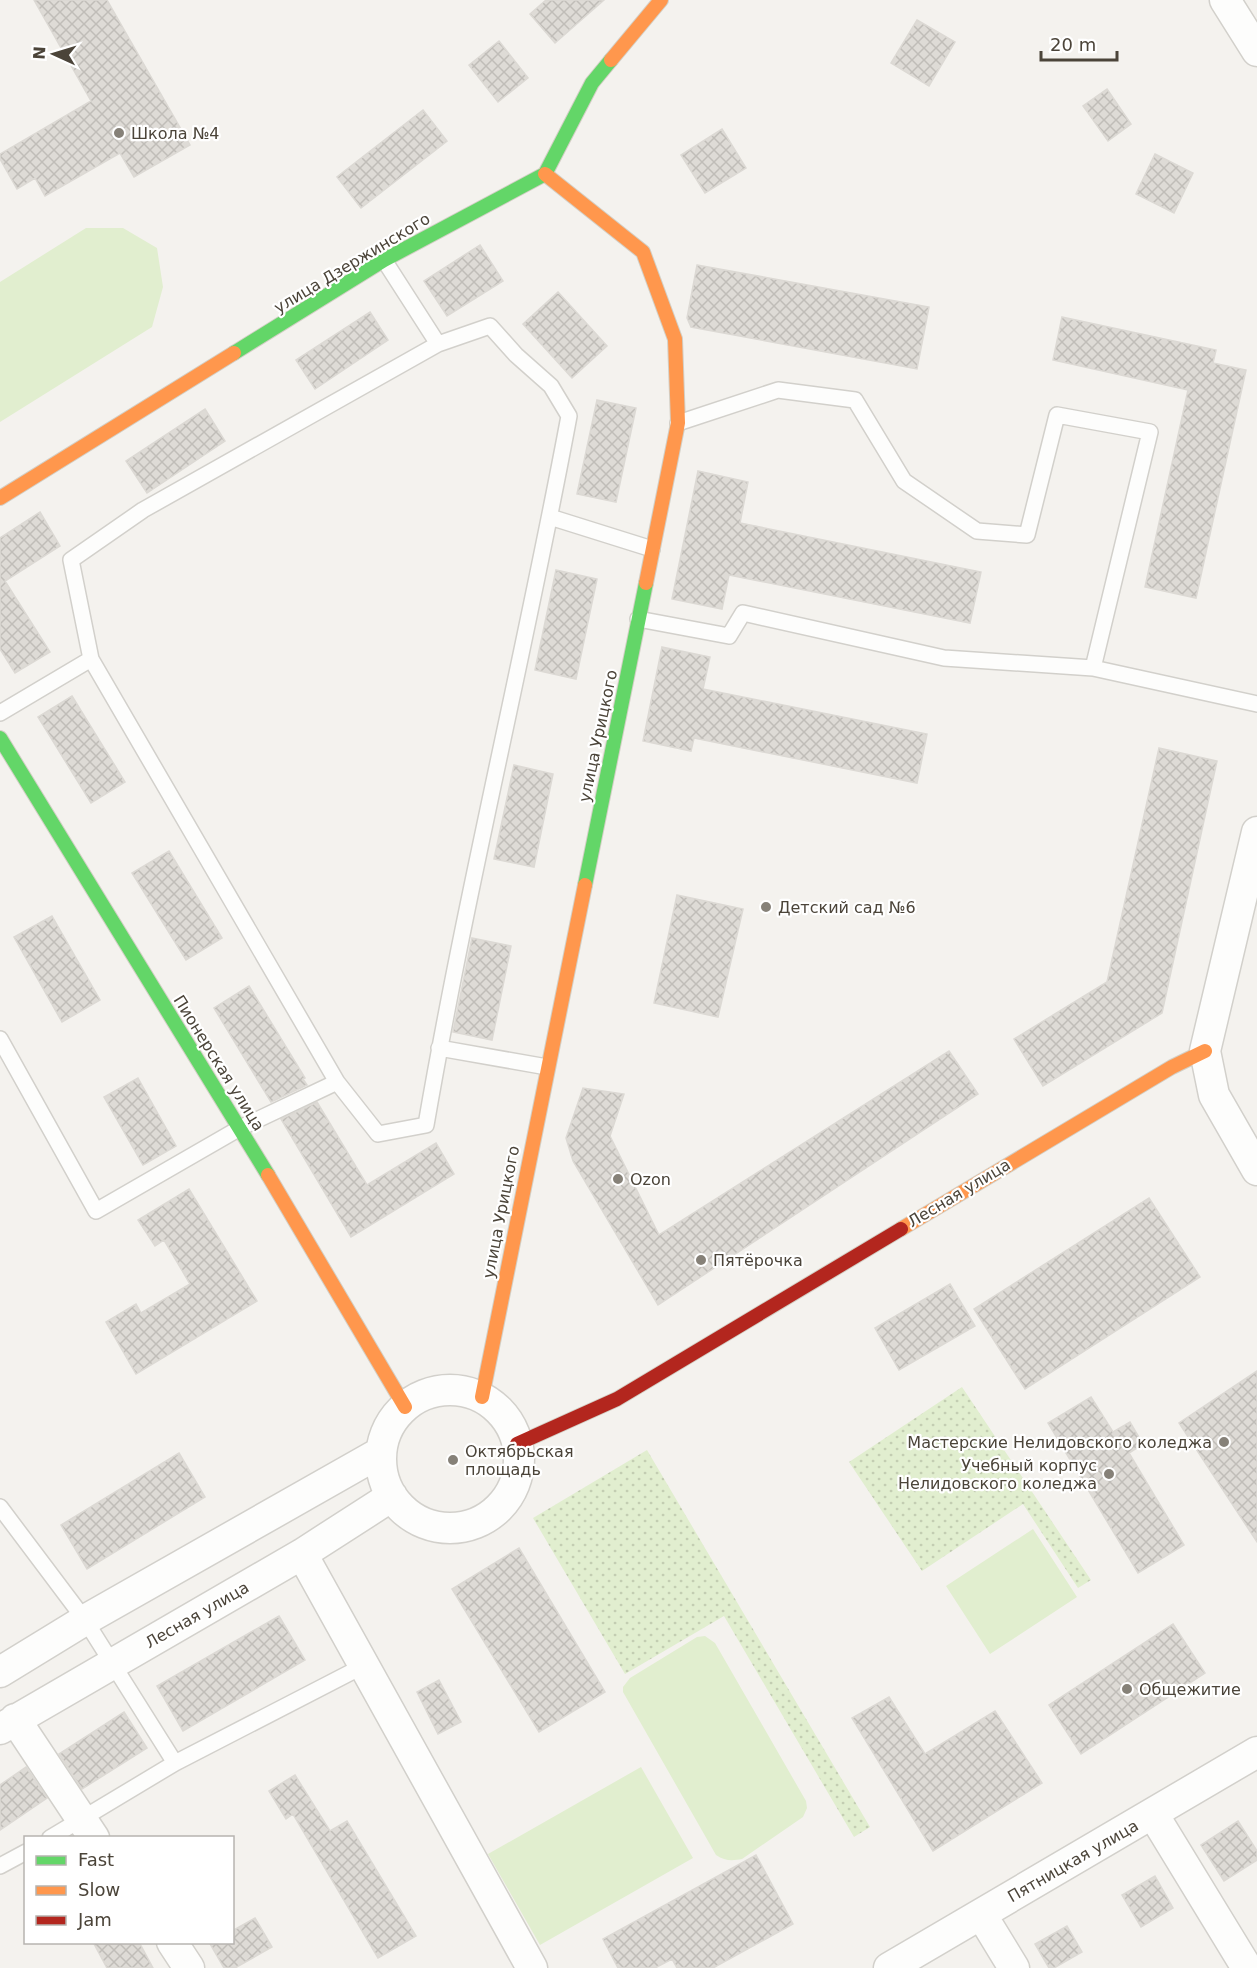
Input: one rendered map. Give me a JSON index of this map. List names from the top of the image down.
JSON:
{
  "streets": {
    "street": [
      "улица Дзержинского",
      "улица Урицкого",
      "Пионерская улица",
      "Лесная улица",
      "Пятницкая улица"
    ]
  },
  "crossings": [
    ["улица Дзержинского", "улица Урицкого"],
    ["улица Урицкого", "Пионерская улица"],
    ["улица Урицкого", "Лесная улица"],
    ["Пионерская улица", "Лесная улица"]
  ],
  "places": [
    "Школа №4",
    "Детский сад №6",
    "Ozon",
    "Пятёрочка",
    "Мастерские Нелидовского коледжа",
    "Октябрьская площадь",
    "Учебный корпус Нелидовского коледжа",
    "Общежитие"
  ],
  "legend": ["Fast", "Slow", "Jam"],
  "scale_bar": "20 m",
  "north": "left"
}
